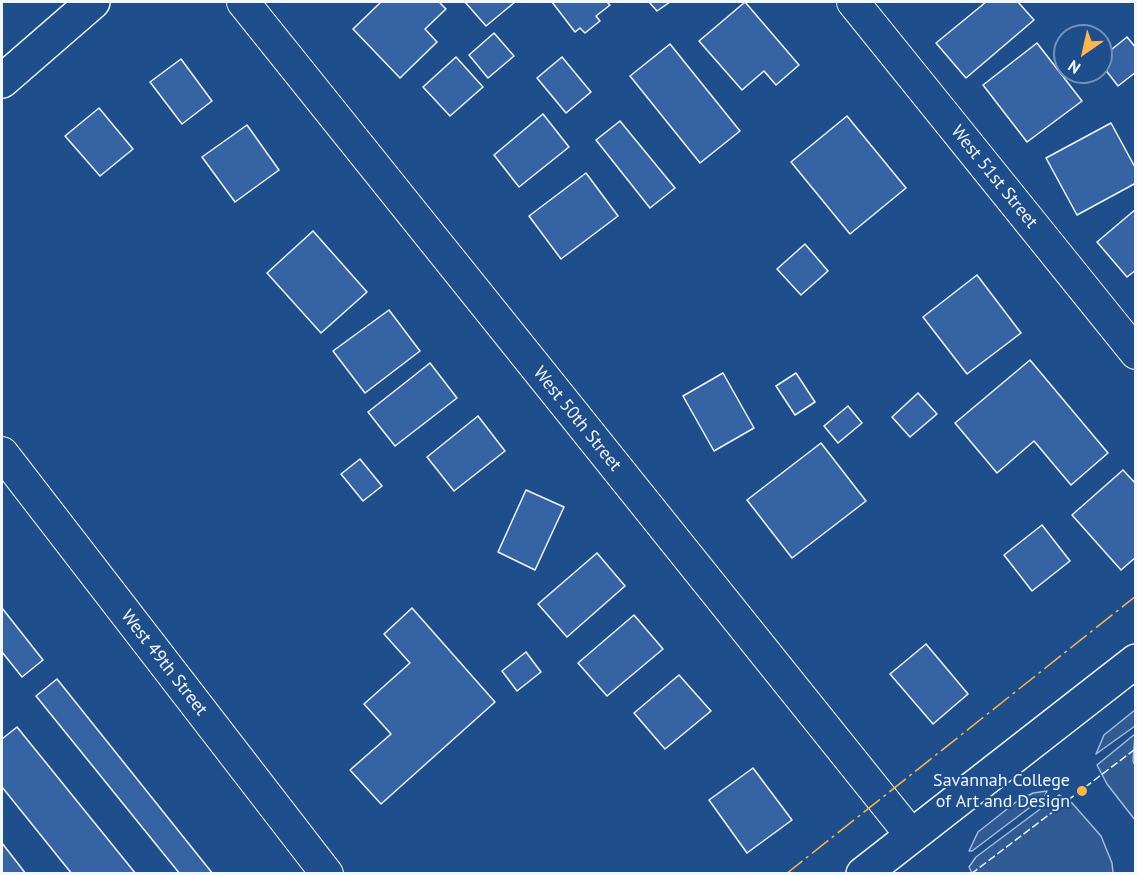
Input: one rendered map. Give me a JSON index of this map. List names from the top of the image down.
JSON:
{
  "streets": {
    "street": ["West 51st Street", "West 50th Street", "West 49th Street"]
  },
  "places": ["Savannah College of Art and Design"],
  "north": "bottom left"
}
